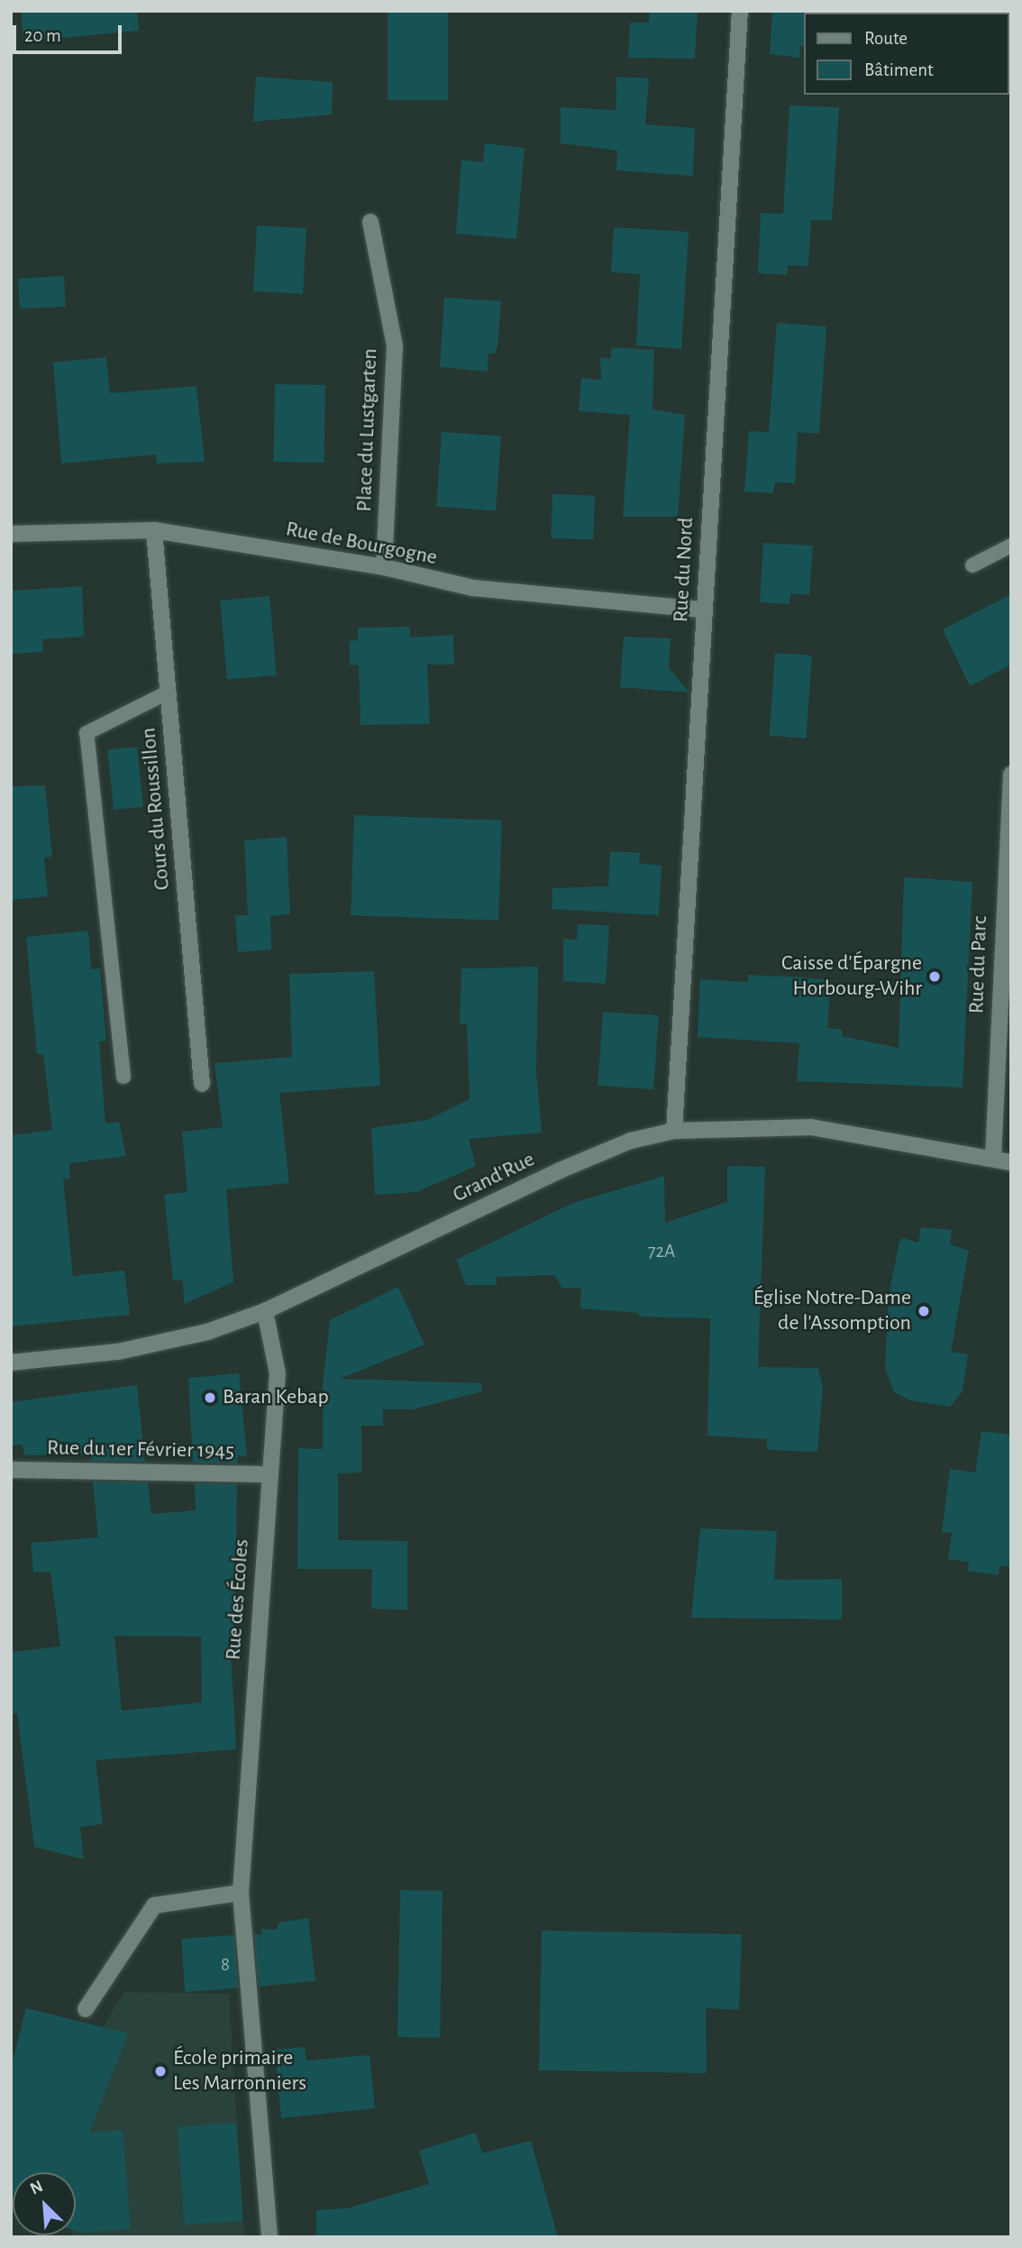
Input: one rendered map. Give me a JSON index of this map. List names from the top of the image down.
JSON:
{
  "streets": {
    "street": [
      "Place du Lustgarten",
      "Rue de Bourgogne",
      "Rue du Nord",
      "Cours du Roussillon",
      "Rue du Parc",
      "Grand'Rue",
      "Rue du 1er Février 1945",
      "Rue des Écoles"
    ]
  },
  "crossings": [
    ["Place du Lustgarten", "Rue de Bourgogne"],
    ["Rue de Bourgogne", "Rue du Nord"],
    ["Rue de Bourgogne", "Cours du Roussillon"],
    ["Rue du Nord", "Grand'Rue"],
    ["Rue du Parc", "Grand'Rue"],
    ["Grand'Rue", "Rue des Écoles"],
    ["Rue du 1er Février 1945", "Rue des Écoles"]
  ],
  "places": [
    "Caisse d'Épargne Horbourg-Wihr",
    "Église Notre-Dame de l'Assomption",
    "Baran Kebap",
    "École primaire Les Marronniers"
  ],
  "house_numbers": ["72A", "8"],
  "legend": ["Route", "Bâtiment"],
  "scale_bar": "20 m",
  "north": "top left"
}
